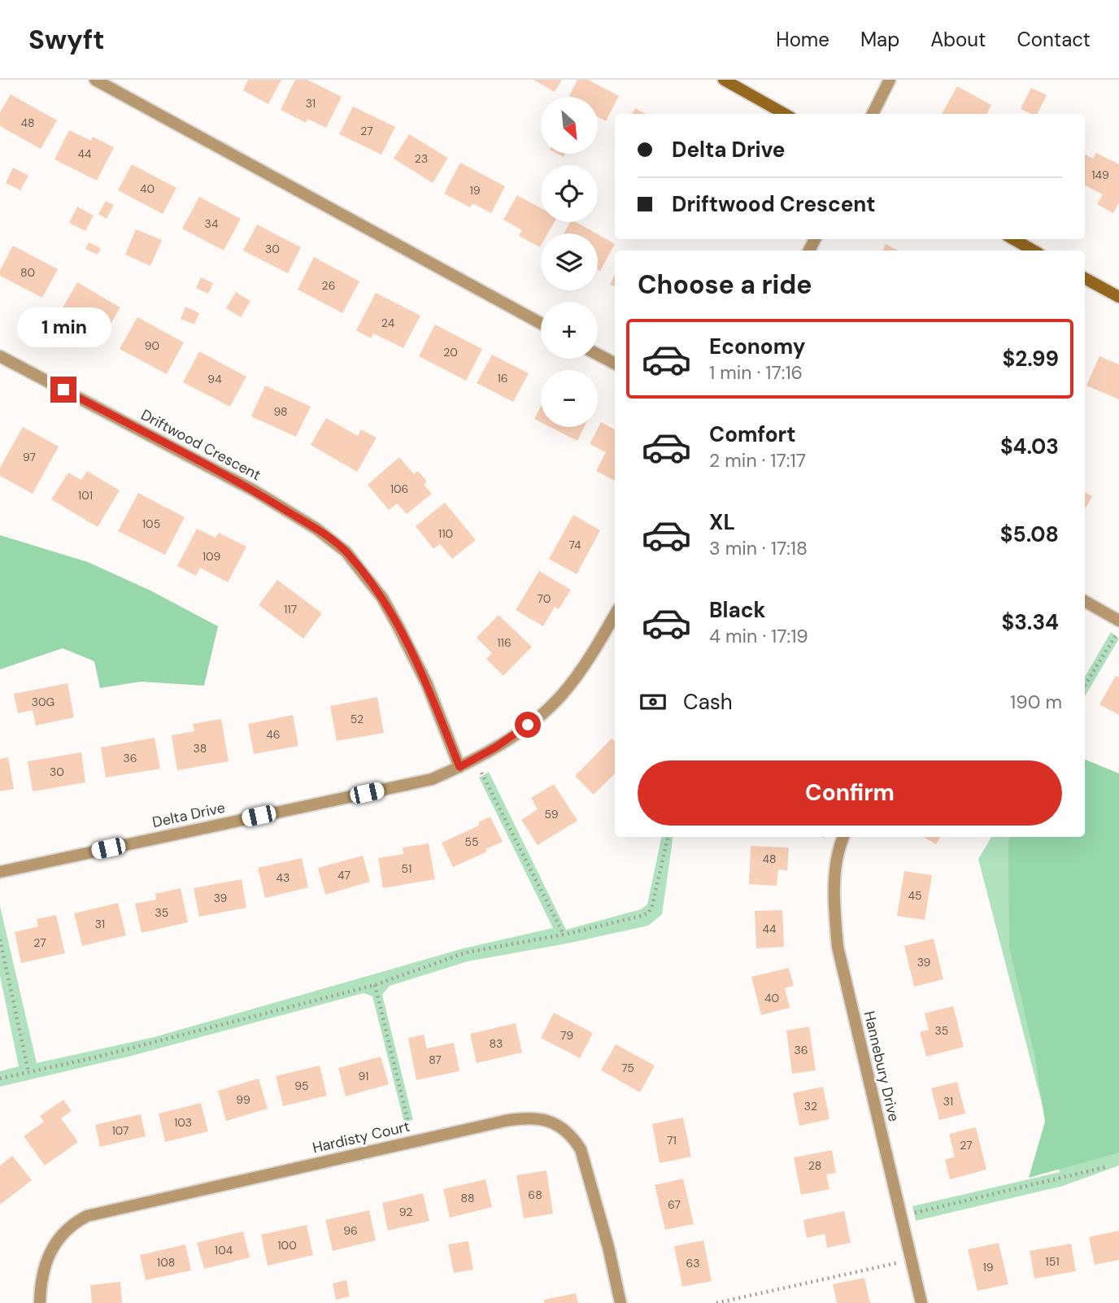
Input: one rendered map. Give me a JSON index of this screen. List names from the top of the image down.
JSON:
{
  "streets": {
    "street": [
      "Driftwood Crescent",
      "Delta Drive",
      "Hannebury Drive",
      "Hardisty Court"
    ]
  },
  "crossings": [
    ["Driftwood Crescent", "Delta Drive"]
  ],
  "house_numbers": [
    "31",
    "48",
    "27",
    "44",
    "23",
    "149",
    "40",
    "19",
    "34",
    "30",
    "80",
    "26",
    "24",
    "90",
    "20",
    "16",
    "94",
    "98",
    "97",
    "106",
    "101",
    "105",
    "110",
    "74",
    "109",
    "70",
    "117",
    "116",
    "30G",
    "52",
    "46",
    "38",
    "36",
    "30",
    "59",
    "55",
    "48",
    "51",
    "47",
    "43",
    "45",
    "39",
    "35",
    "31",
    "44",
    "27",
    "39",
    "40",
    "35",
    "79",
    "83",
    "36",
    "87",
    "75",
    "91",
    "95",
    "99",
    "31",
    "32",
    "103",
    "107",
    "71",
    "27",
    "28",
    "68",
    "88",
    "67",
    "92",
    "96",
    "100",
    "104",
    "151",
    "108",
    "63",
    "19"
  ],
  "north": "bottom right",
  "page": {
    "header": "Swyft",
    "nav": [
      "Home",
      "Map",
      "About",
      "Contact"
    ],
    "map_buttons": ["+", "−"],
    "banner": ["Delta Drive", "Driftwood Crescent"],
    "heading": "Choose a ride",
    "bubble": "1 min",
    "list": [
      {
        "name": "Economy",
        "note": "1 min · 17:16",
        "value": "$2.99"
      },
      {
        "name": "Comfort",
        "note": "2 min · 17:17",
        "value": "$4.03"
      },
      {
        "name": "XL",
        "note": "3 min · 17:18",
        "value": "$5.08"
      },
      {
        "name": "Black",
        "note": "4 min · 17:19",
        "value": "$3.34"
      }
    ],
    "pay": ["Cash", "190 m"],
    "buttons": "Confirm"
  }
}
